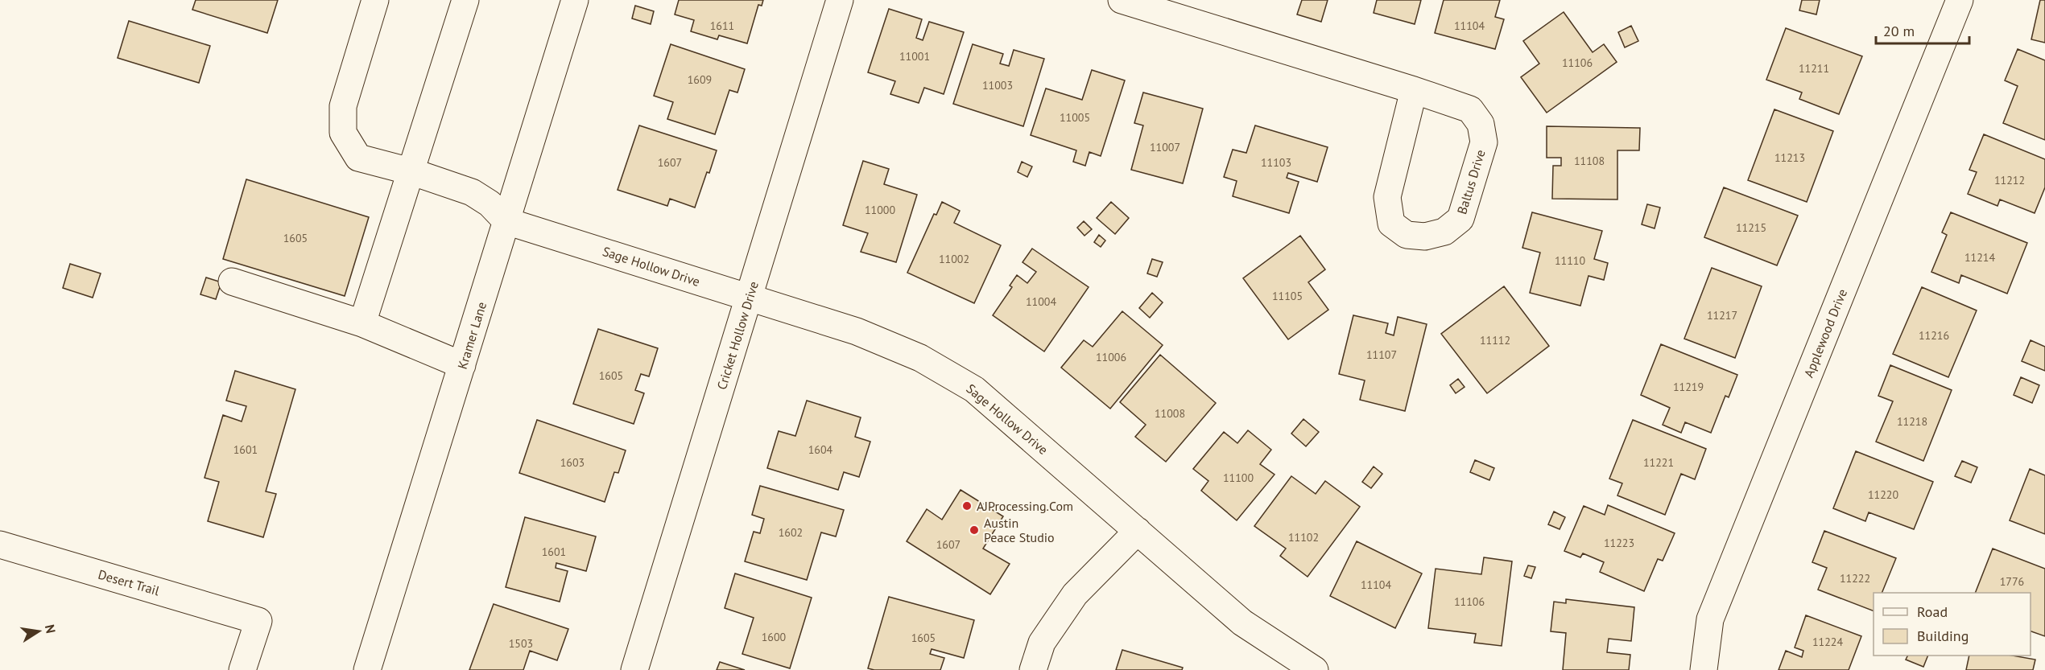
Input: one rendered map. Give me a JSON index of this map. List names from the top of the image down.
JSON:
{
  "streets": {
    "street": [
      "Baltus Drive",
      "Sage Hollow Drive",
      "Applewood Drive",
      "Kramer Lane",
      "Cricket Hollow Drive",
      "Desert Trail"
    ]
  },
  "crossings": [
    ["Sage Hollow Drive", "Kramer Lane"],
    ["Sage Hollow Drive", "Cricket Hollow Drive"]
  ],
  "places": ["AJProcessing.Com", "Austin Peace Studio"],
  "house_numbers": [
    "1611",
    "11104",
    "11001",
    "11106",
    "11211",
    "1609",
    "11003",
    "11005",
    "11007",
    "11213",
    "11108",
    "1607",
    "11103",
    "11212",
    "11000",
    "11215",
    "1605",
    "11214",
    "11002",
    "11110",
    "11105",
    "11004",
    "11217",
    "11216",
    "11112",
    "11107",
    "11006",
    "1605",
    "11219",
    "11008",
    "11218",
    "1601",
    "1604",
    "1603",
    "11221",
    "11100",
    "11220",
    "1602",
    "11102",
    "11223",
    "1607",
    "1601",
    "11222",
    "1776",
    "11104",
    "11106",
    "1600",
    "1605",
    "11224",
    "1503"
  ],
  "legend": ["Road", "Building"],
  "scale_bar": "20 m",
  "north": "right"
}
